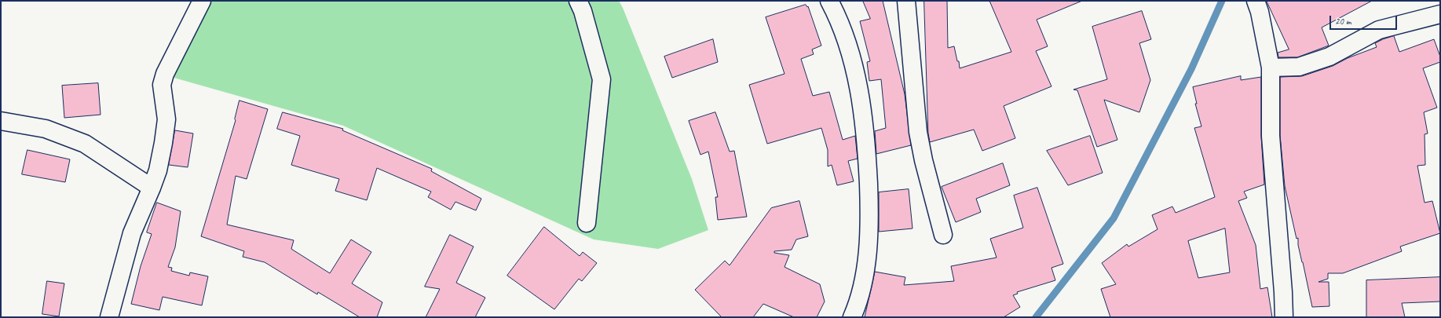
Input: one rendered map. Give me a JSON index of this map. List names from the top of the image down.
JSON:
{
  "scale_bar": "20 m"
}
